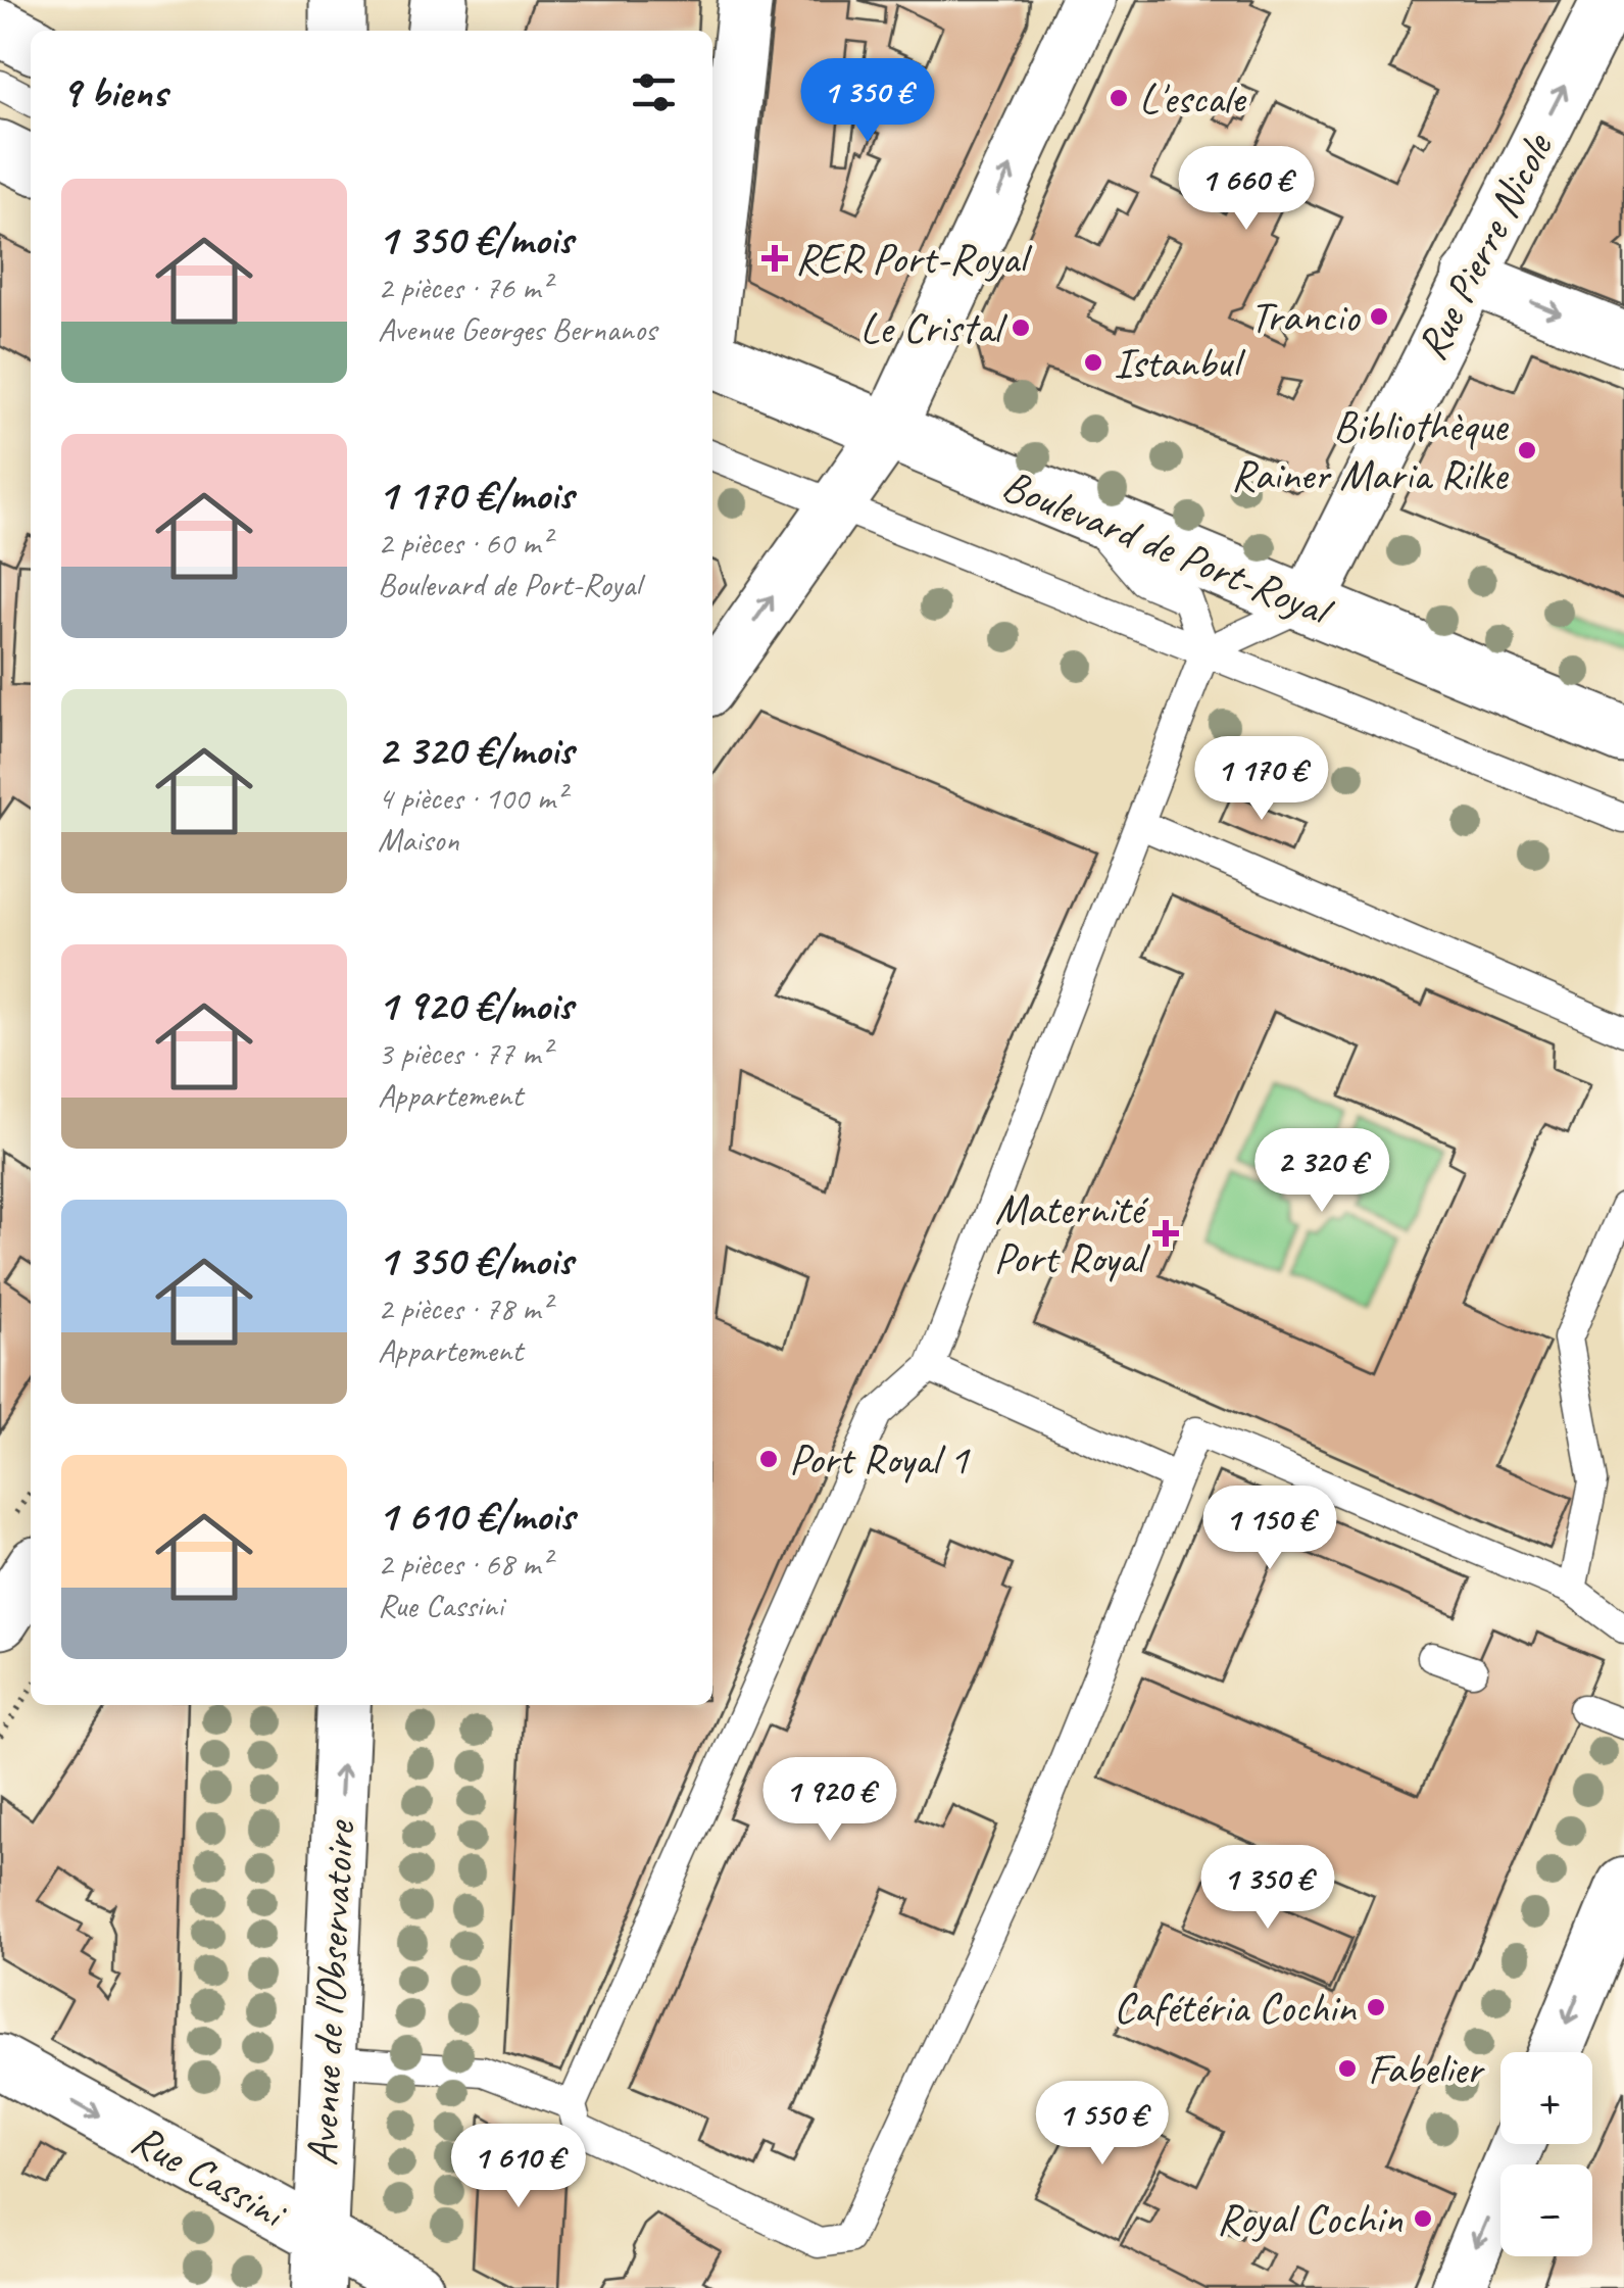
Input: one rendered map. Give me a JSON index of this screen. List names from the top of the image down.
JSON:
{
  "streets": {
    "main road": ["Boulevard de Port-Royal"],
    "street": ["Rue Pierre Nicole", "Avenue de l'Observatoire", "Rue Cassini"]
  },
  "crossings": [
    ["Rue Pierre Nicole", "Boulevard de Port-Royal"],
    ["Avenue de l'Observatoire", "Rue Cassini"]
  ],
  "one_way": ["Rue Pierre Nicole", "Avenue de l'Observatoire", "Rue Cassini"],
  "places": {
    "other": [
      "L'escale",
      "Trancio",
      "Le Cristal",
      "Istanbul",
      "Bibliothèque Rainer Maria Rilke",
      "Port Royal 1",
      "Cafétéria Cochin",
      "Fabelier",
      "Royal Cochin"
    ],
    "health": ["RER Port-Royal", "Maternité Port Royal"]
  },
  "page": {
    "heading": "9 biens",
    "price": [
      "1 350 €",
      "1 660 €",
      "1 170 €",
      "2 320 €",
      "1 150 €",
      "1 920 €",
      "1 350 €",
      "1 550 €",
      "1 610 €"
    ],
    "list": [
      {
        "name": "1 350 €/mois",
        "note": "2 pièces · 76 m² · Avenue Georges Bernanos"
      },
      {
        "name": "1 170 €/mois",
        "note": "2 pièces · 60 m² · Boulevard de Port-Royal"
      },
      {
        "name": "2 320 €/mois",
        "note": "4 pièces · 100 m² · Maison"
      },
      {
        "name": "1 920 €/mois",
        "note": "3 pièces · 77 m² · Appartement"
      },
      {
        "name": "1 350 €/mois",
        "note": "2 pièces · 78 m² · Appartement"
      },
      {
        "name": "1 610 €/mois",
        "note": "2 pièces · 68 m² · Rue Cassini"
      }
    ],
    "map_buttons": ["+", "−"]
  }
}
